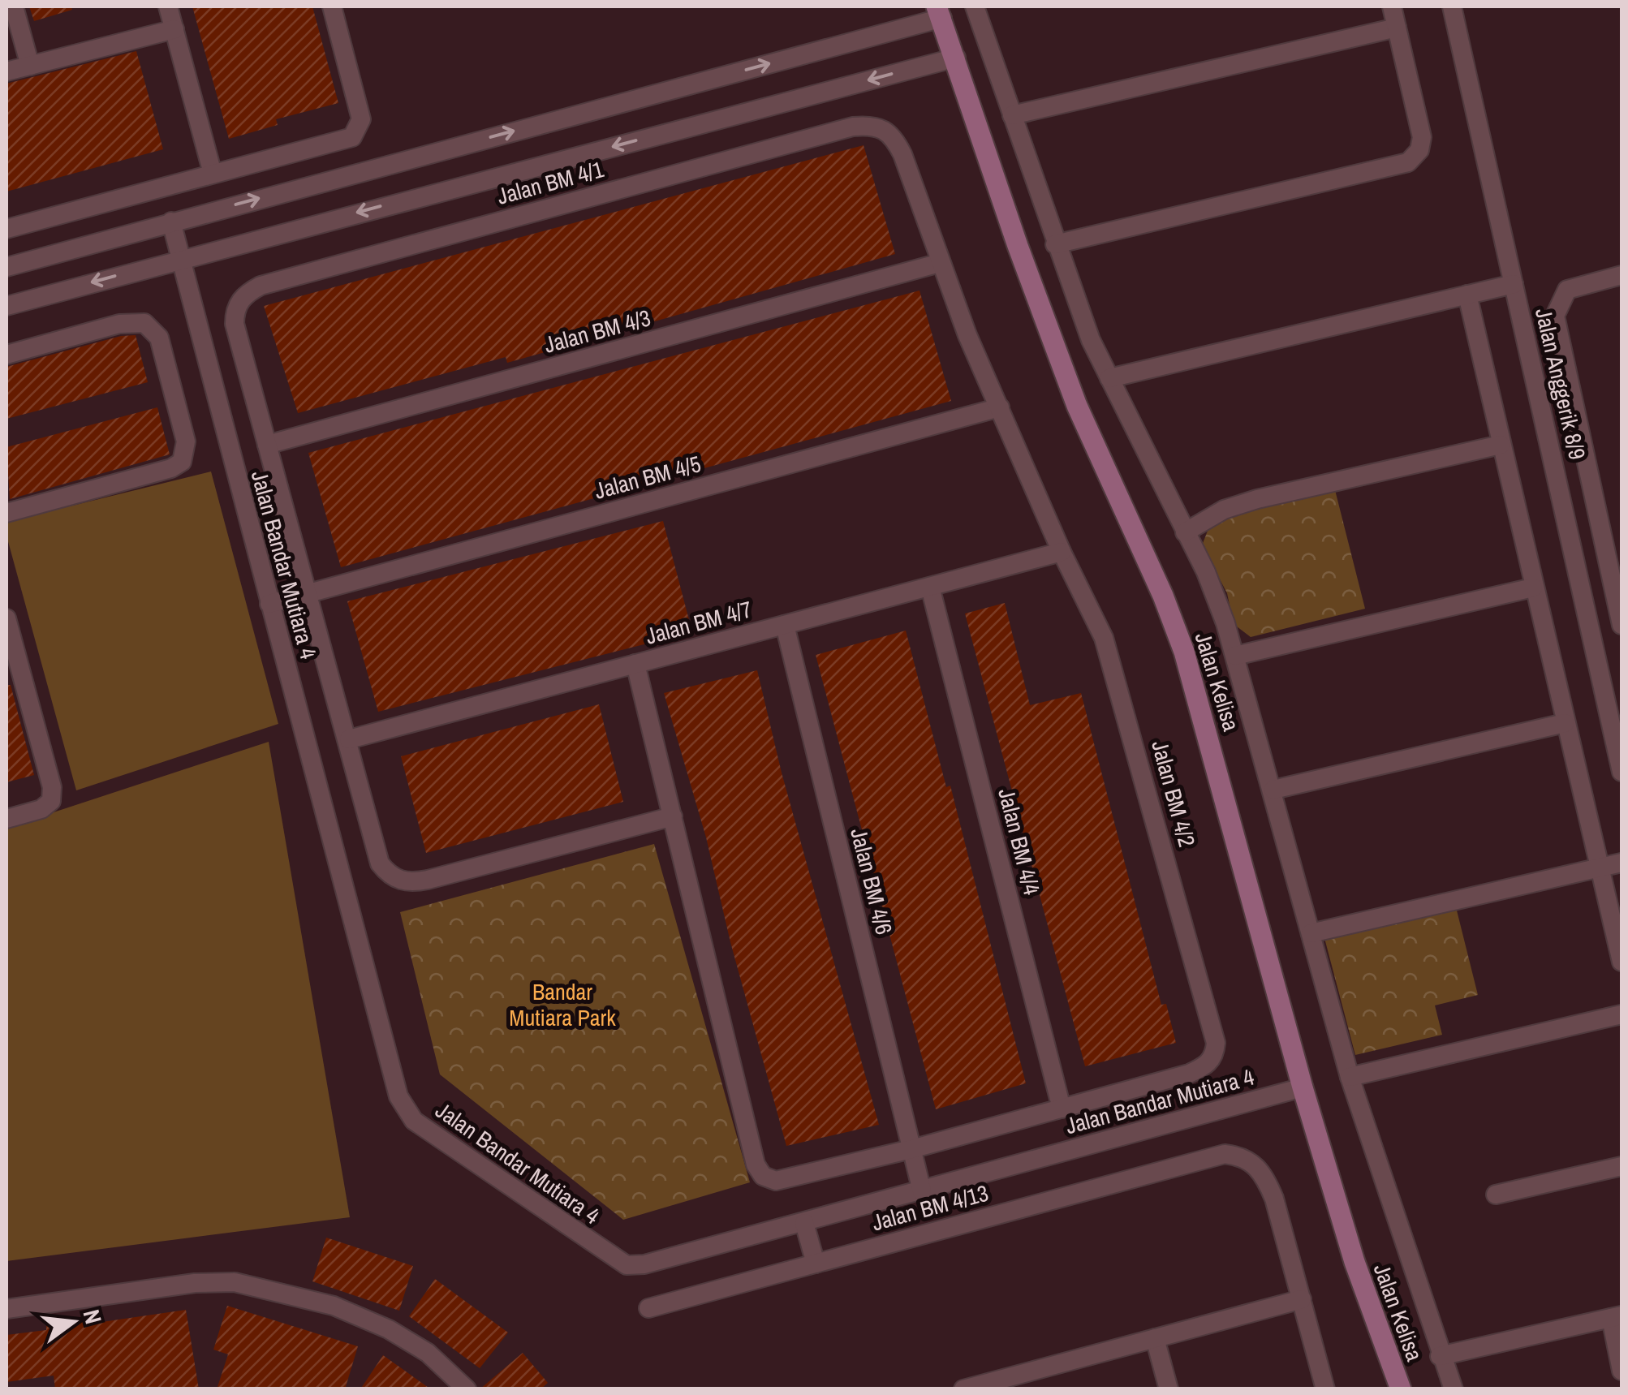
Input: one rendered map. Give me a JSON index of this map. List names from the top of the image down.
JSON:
{
  "streets": {
    "main road": ["Jalan Kelisa"],
    "street": [
      "Jalan BM 4/1",
      "Jalan BM 4/3",
      "Jalan Anggerik 8/9",
      "Jalan BM 4/5",
      "Jalan Bandar Mutiara 4",
      "Jalan BM 4/7",
      "Jalan BM 4/2",
      "Jalan BM 4/4",
      "Jalan BM 4/6",
      "Jalan BM 4/13"
    ]
  },
  "crossings": [
    ["Jalan BM 4/1", "Jalan BM 4/3"],
    ["Jalan BM 4/1", "Jalan BM 4/2"],
    ["Jalan BM 4/3", "Jalan BM 4/2"],
    ["Jalan BM 4/5", "Jalan Bandar Mutiara 4"],
    ["Jalan BM 4/5", "Jalan BM 4/2"],
    ["Jalan Bandar Mutiara 4", "Jalan Kelisa"],
    ["Jalan Bandar Mutiara 4", "Jalan BM 4/6"],
    ["Jalan BM 4/7", "Jalan BM 4/2"],
    ["Jalan BM 4/7", "Jalan BM 4/4"],
    ["Jalan BM 4/7", "Jalan BM 4/6"],
    ["Jalan BM 4/2", "Jalan BM 4/4"]
  ],
  "parks": ["Bandar Mutiara Park"],
  "north": "right"
}
